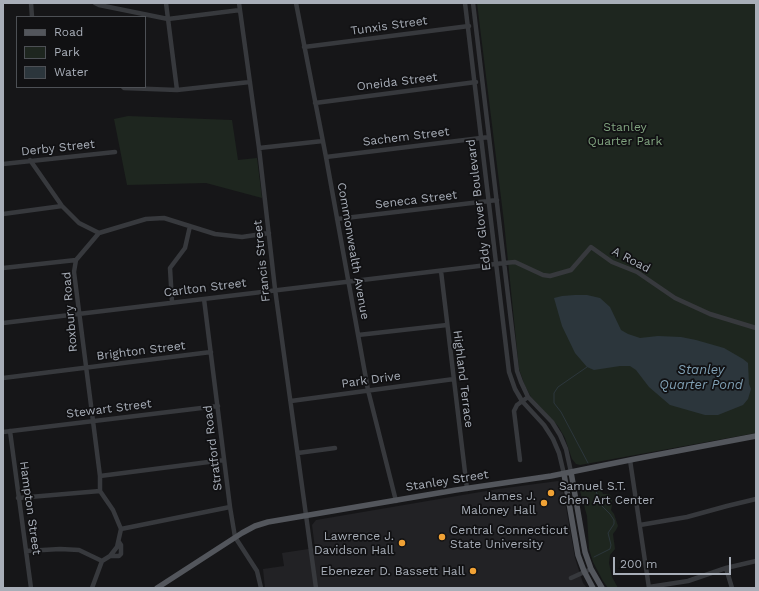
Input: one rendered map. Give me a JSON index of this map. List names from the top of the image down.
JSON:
{
  "streets": {
    "main road": ["Stanley Street"],
    "street": [
      "Tunxis Street",
      "Oneida Street",
      "Sachem Street",
      "Derby Street",
      "Seneca Street",
      "Eddy Glover Boulevard",
      "Commonwealth Avenue",
      "A Road",
      "Francis Street",
      "Carlton Street",
      "Roxbury Road",
      "Brighton Street",
      "Highland Terrace",
      "Park Drive",
      "Stewart Street",
      "Stratford Road",
      "Hampton Street"
    ]
  },
  "crossings": [
    ["Tunxis Street", "Eddy Glover Boulevard"],
    ["Tunxis Street", "Commonwealth Avenue"],
    ["Oneida Street", "Eddy Glover Boulevard"],
    ["Oneida Street", "Commonwealth Avenue"],
    ["Sachem Street", "Eddy Glover Boulevard"],
    ["Sachem Street", "Commonwealth Avenue"],
    ["Seneca Street", "Eddy Glover Boulevard"],
    ["Seneca Street", "Commonwealth Avenue"],
    ["Eddy Glover Boulevard", "A Road"],
    ["Eddy Glover Boulevard", "Carlton Street"],
    ["Eddy Glover Boulevard", "Stanley Street"],
    ["Commonwealth Avenue", "Carlton Street"],
    ["Commonwealth Avenue", "Park Drive"],
    ["Commonwealth Avenue", "Stanley Street"],
    ["A Road", "Carlton Street"],
    ["Francis Street", "Carlton Street"],
    ["Francis Street", "Park Drive"],
    ["Francis Street", "Stanley Street"],
    ["Carlton Street", "Roxbury Road"],
    ["Carlton Street", "Highland Terrace"],
    ["Carlton Street", "Stratford Road"],
    ["Roxbury Road", "Brighton Street"],
    ["Roxbury Road", "Stewart Street"],
    ["Brighton Street", "Stratford Road"],
    ["Highland Terrace", "Park Drive"],
    ["Highland Terrace", "Stanley Street"],
    ["Stewart Street", "Stratford Road"],
    ["Stewart Street", "Hampton Street"],
    ["Stratford Road", "Stanley Street"]
  ],
  "water": ["Stanley Quarter Pond"],
  "parks": ["Stanley Quarter Park"],
  "places": [
    "Samuel S.T. Chen Art Center",
    "James J. Maloney Hall",
    "Central Connecticut State University",
    "Lawrence J. Davidson Hall",
    "Ebenezer D. Bassett Hall"
  ],
  "legend": ["Road", "Park", "Water"],
  "scale_bar": "200 m"
}
